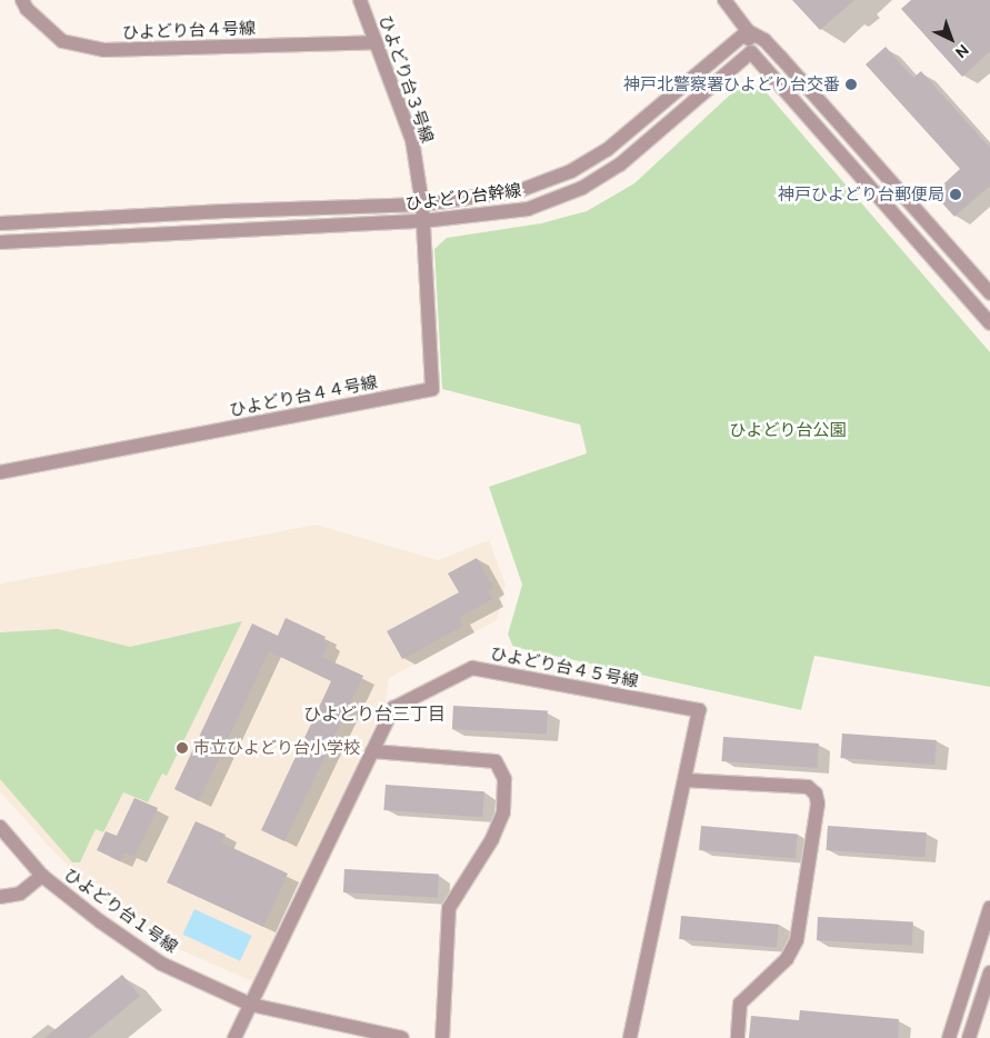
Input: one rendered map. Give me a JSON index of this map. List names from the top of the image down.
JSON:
{
  "streets": {
    "street": [
      "ひよどり台４号線",
      "ひよどり台３号線",
      "ひよどり台幹線",
      "ひよどり台４４号線",
      "ひよどり台４５号線",
      "ひよどり台１号線"
    ]
  },
  "crossings": [
    ["ひよどり台４号線", "ひよどり台３号線"],
    ["ひよどり台３号線", "ひよどり台幹線"],
    ["ひよどり台３号線", "ひよどり台４４号線"],
    ["ひよどり台幹線", "ひよどり台４４号線"],
    ["ひよどり台４５号線", "ひよどり台１号線"]
  ],
  "districts": ["ひよどり台三丁目"],
  "parks": ["ひよどり台公園"],
  "places": ["神戸北警察署ひよどり台交番", "神戸ひよどり台郵便局", "市立ひよどり台小学校"],
  "north": "bottom right"
}
